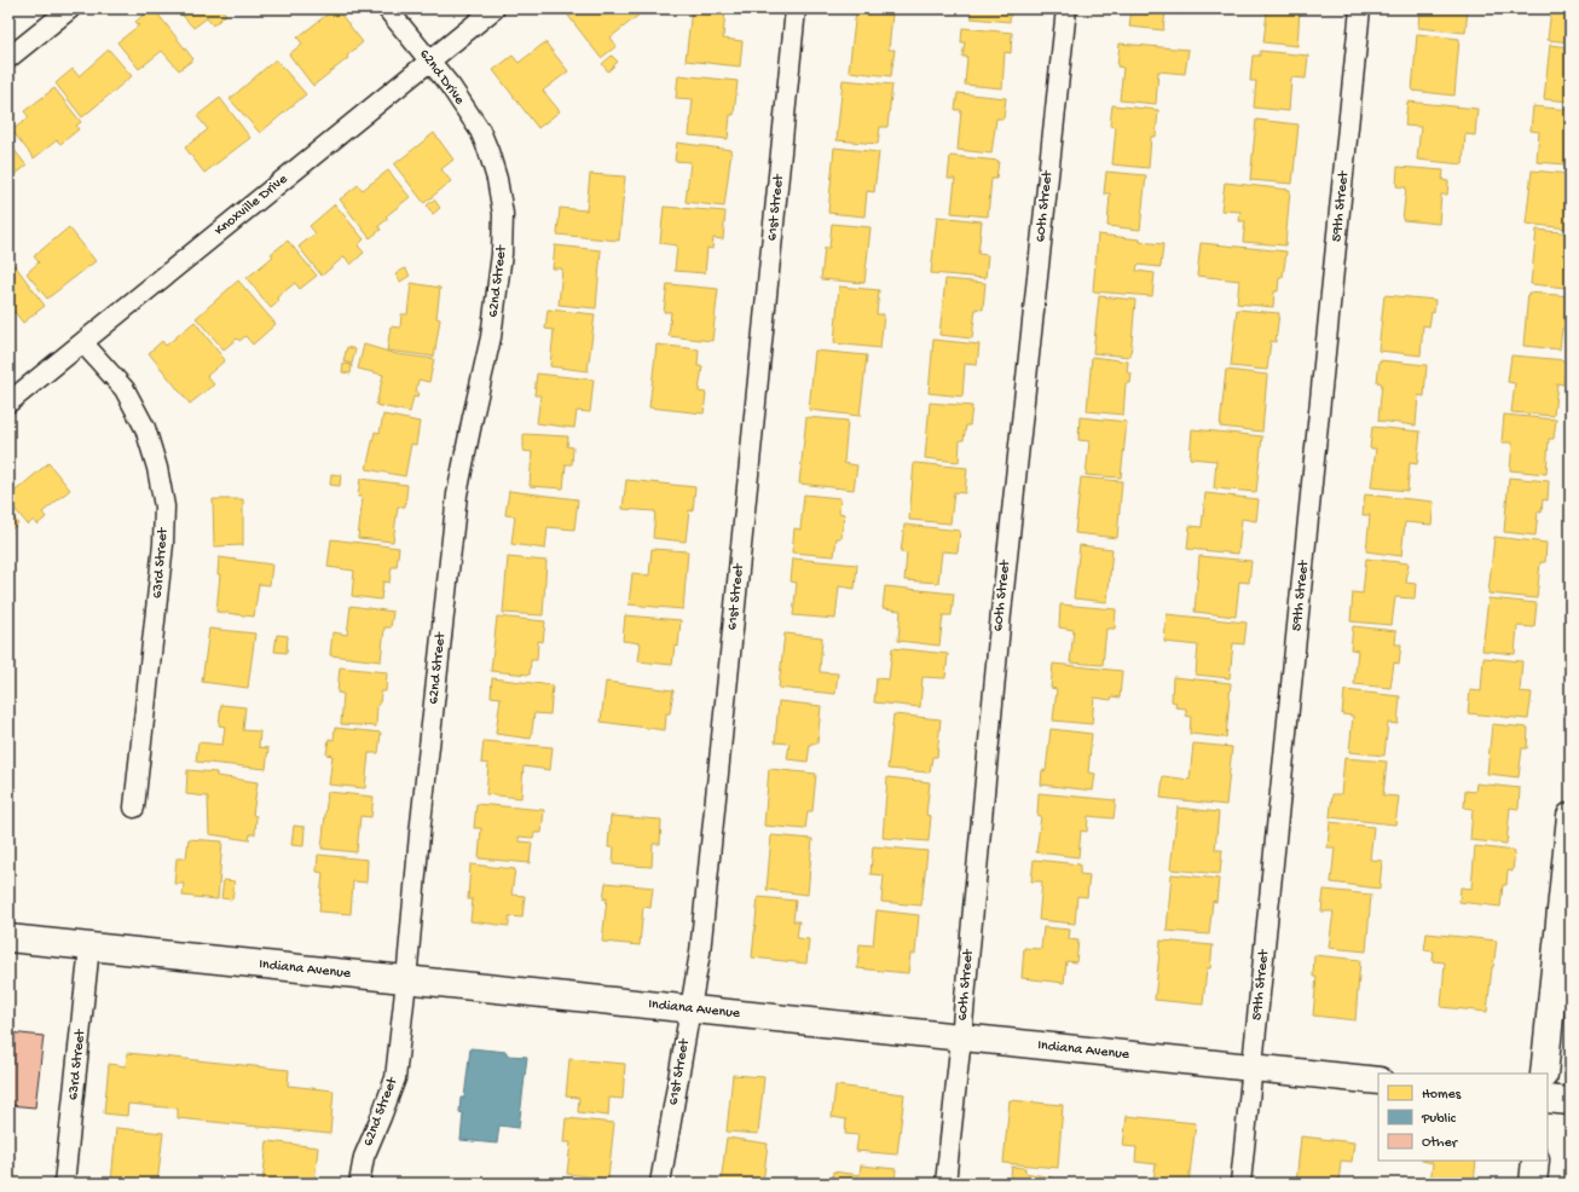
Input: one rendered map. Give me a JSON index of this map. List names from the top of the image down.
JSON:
{
  "streets": {
    "main road": ["Indiana Avenue"],
    "street": [
      "62nd Drive",
      "Knoxville Drive",
      "60th Street",
      "59th Street",
      "61st Street",
      "62nd Street",
      "63rd Street"
    ]
  },
  "crossings": [
    ["62nd Drive", "Knoxville Drive"],
    ["62nd Drive", "62nd Street"],
    ["Knoxville Drive", "63rd Street"],
    ["60th Street", "Indiana Avenue"],
    ["59th Street", "Indiana Avenue"],
    ["61st Street", "Indiana Avenue"],
    ["62nd Street", "Indiana Avenue"],
    ["63rd Street", "Indiana Avenue"]
  ],
  "legend": ["Homes", "Public", "Other"]
}
